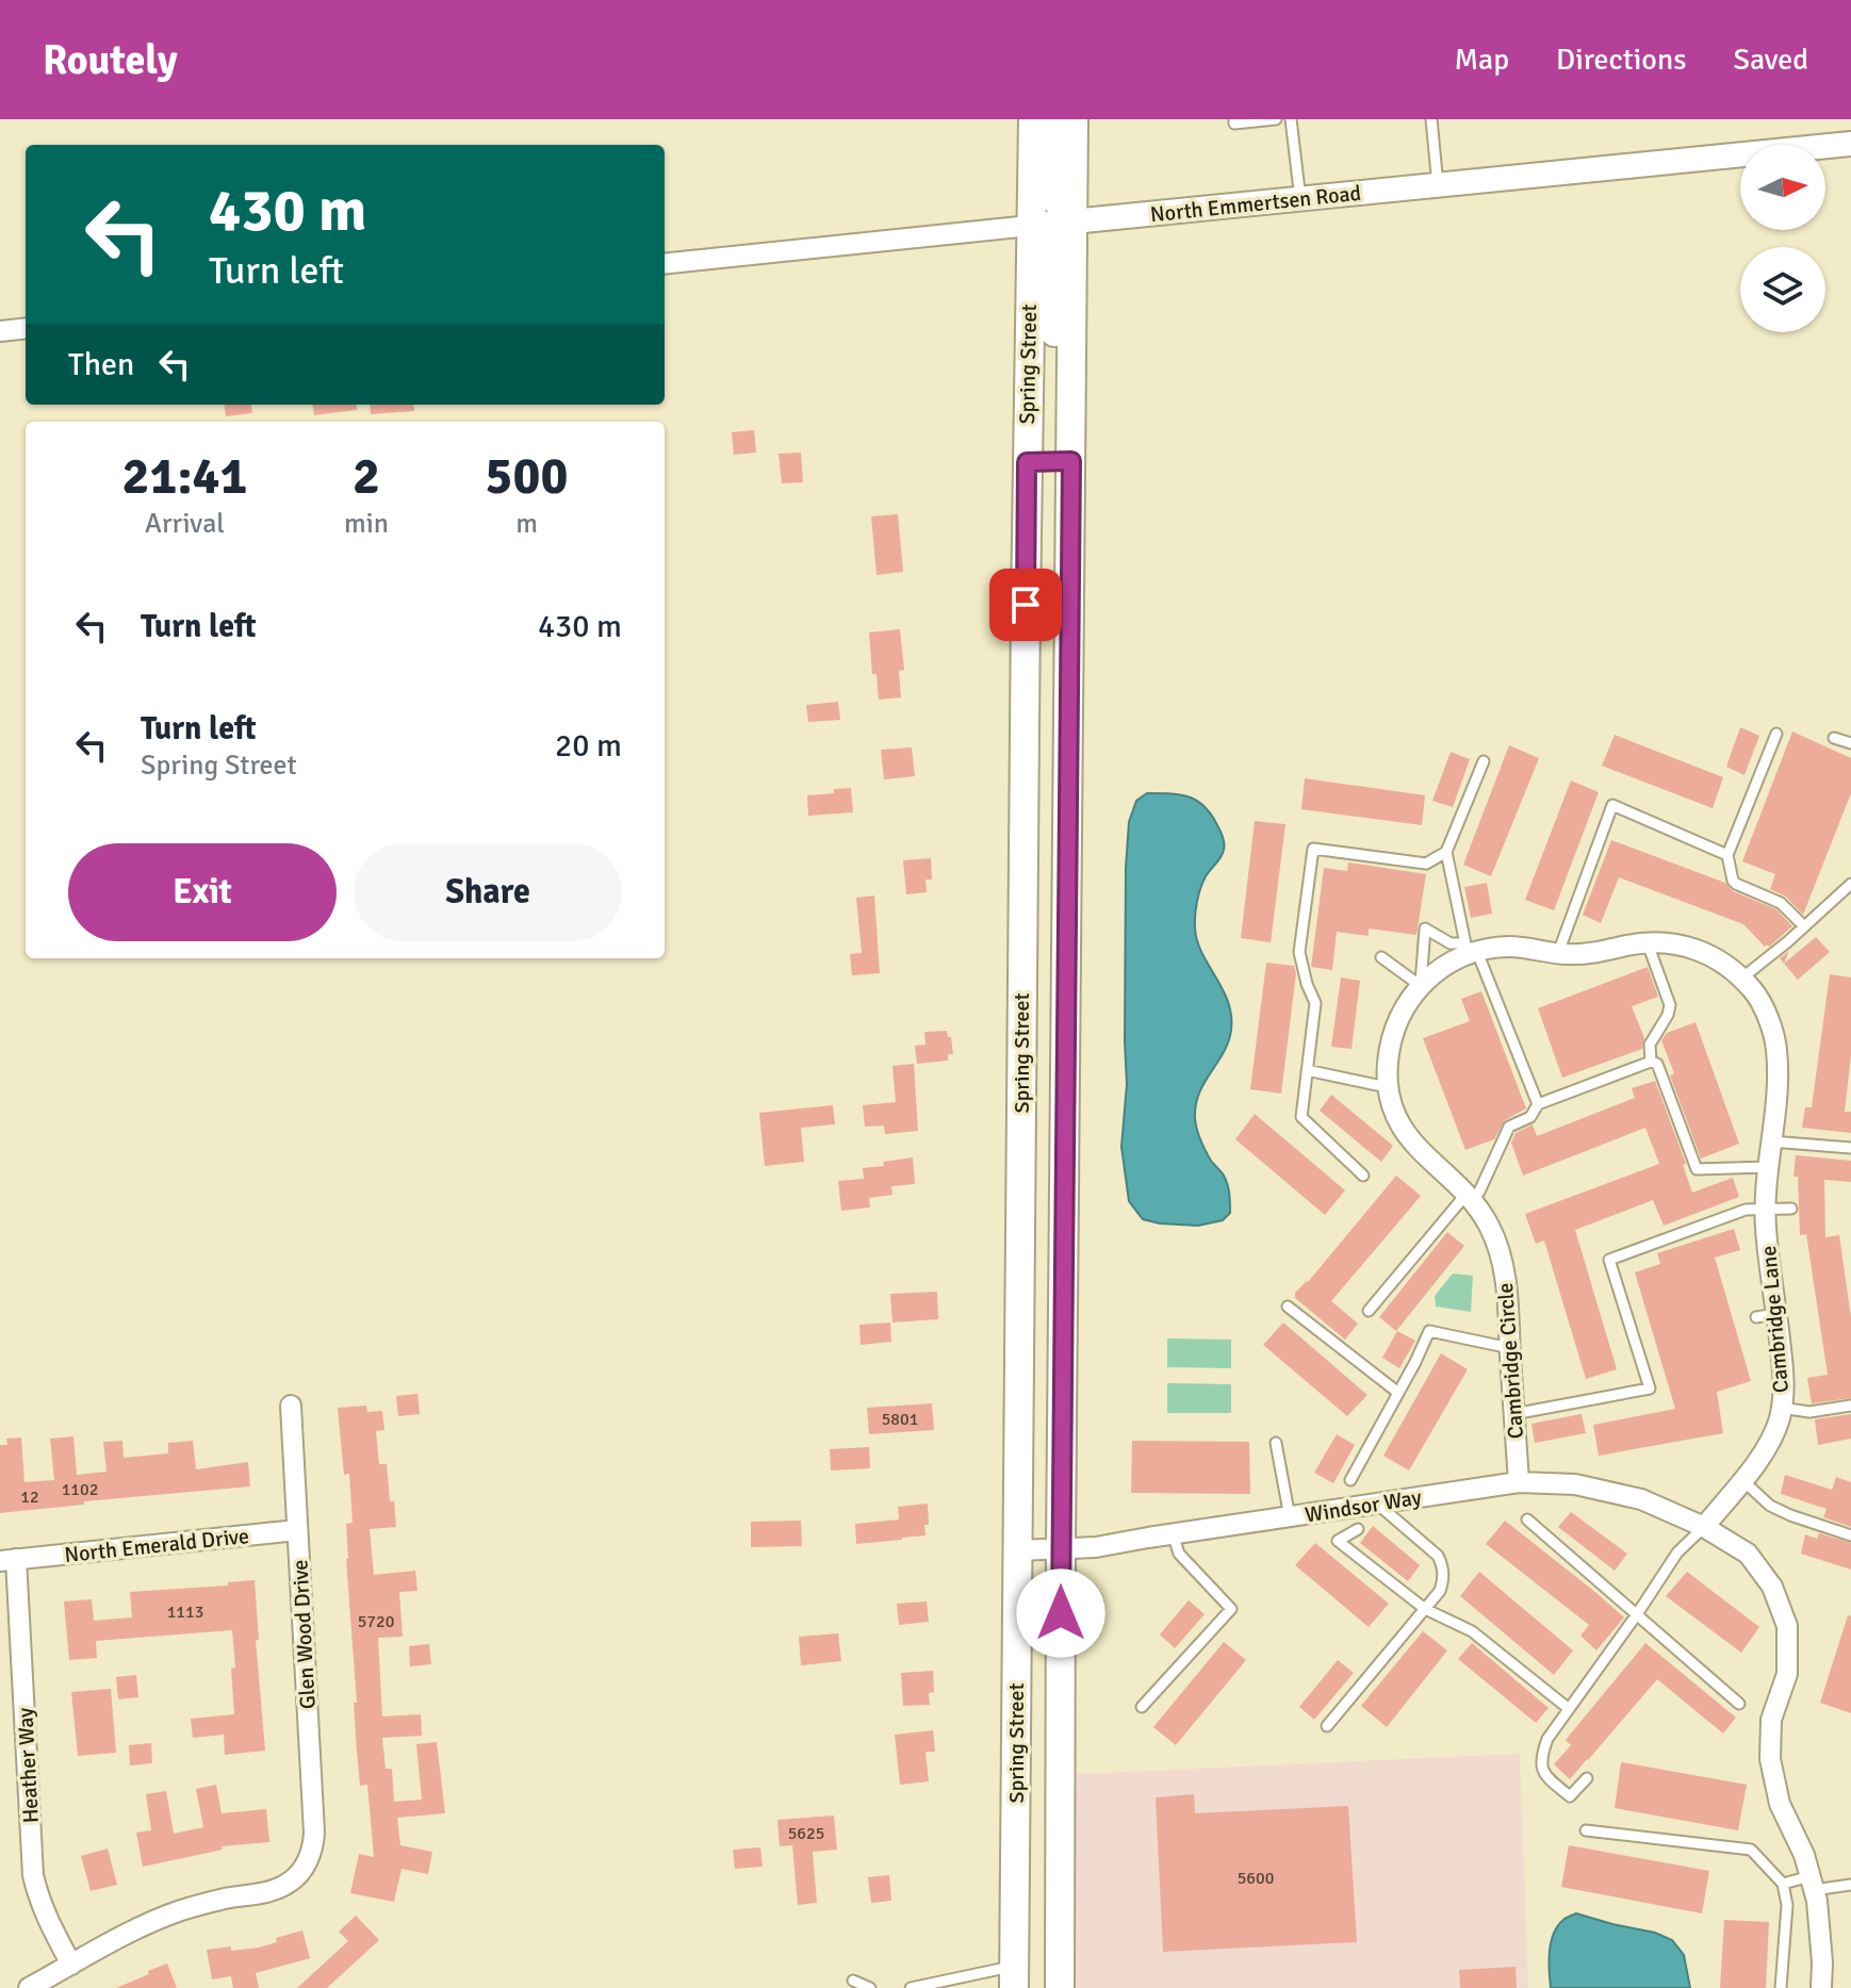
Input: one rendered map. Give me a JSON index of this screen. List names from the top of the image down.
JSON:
{
  "streets": {
    "main road": ["Spring Street"],
    "street": [
      "North Emmertsen Road",
      "Cambridge Lane",
      "Cambridge Circle",
      "Windsor Way",
      "North Emerald Drive",
      "Glen Wood Drive",
      "Heather Way"
    ]
  },
  "crossings": [
    ["North Emmertsen Road", "Spring Street"],
    ["Spring Street", "Windsor Way"],
    ["Cambridge Lane", "Cambridge Circle"],
    ["Cambridge Lane", "Windsor Way"],
    ["Cambridge Circle", "Windsor Way"],
    ["North Emerald Drive", "Glen Wood Drive"],
    ["North Emerald Drive", "Heather Way"],
    ["Glen Wood Drive", "Heather Way"]
  ],
  "house_numbers": [
    "5801",
    "1102",
    "12",
    "1113",
    "5720",
    "5625",
    "5600"
  ],
  "north": "right",
  "page": {
    "header": "Routely",
    "nav": ["Map", "Directions", "Saved"],
    "turn": ["430 m", "Turn left"],
    "then": "Then",
    "eta": [
      "21:41",
      "Arrival",
      "2",
      "min",
      "500",
      "m"
    ],
    "list": [
      {
        "name": "Turn left",
        "value": "430 m"
      },
      {
        "name": "Turn left",
        "note": "Spring Street",
        "value": "20 m"
      }
    ],
    "buttons": ["Exit", "Share"]
  }
}
